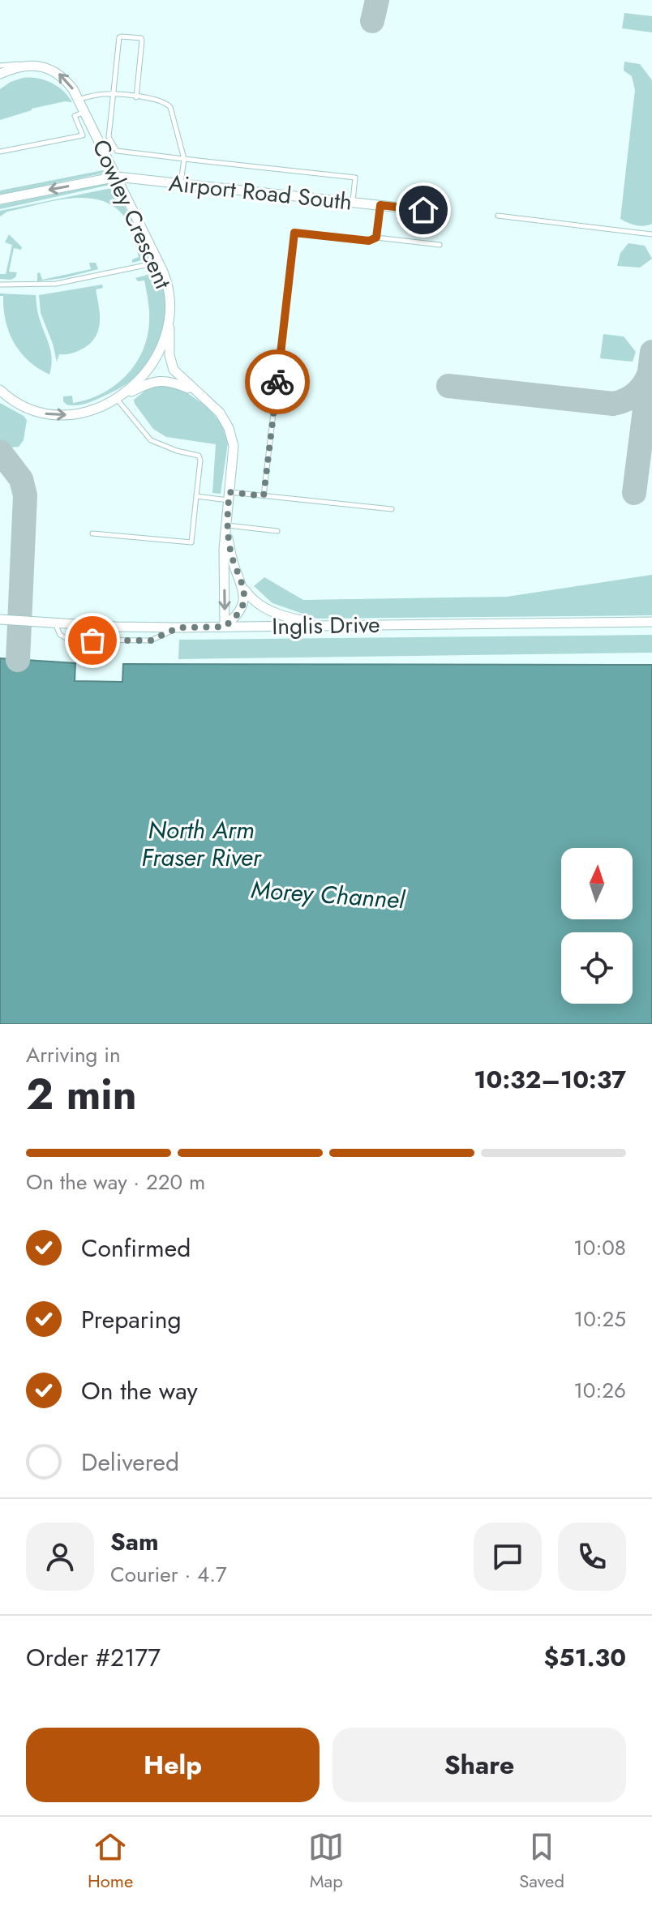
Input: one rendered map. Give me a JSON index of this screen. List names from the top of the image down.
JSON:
{
  "streets": {
    "street": ["Airport Road South", "Cowley Crescent", "Inglis Drive"]
  },
  "crossings": [
    ["Airport Road South", "Cowley Crescent"]
  ],
  "water": ["North Arm Fraser River", "Morey Channel"],
  "north": "top",
  "page": {
    "heading": ["2 min", "Arriving in", "10:32–10:37"],
    "panel": [
      "Sam",
      "Courier · 4.7",
      "Order #2177",
      "$51.30"
    ],
    "bar": "On the way · 220 m",
    "list": [
      ["Confirmed", "10:08"],
      ["Preparing", "10:25"],
      ["On the way", "10:26"],
      "Delivered"
    ],
    "buttons": ["Help", "Share"],
    "tabs": ["Home", "Map", "Saved"]
  }
}
